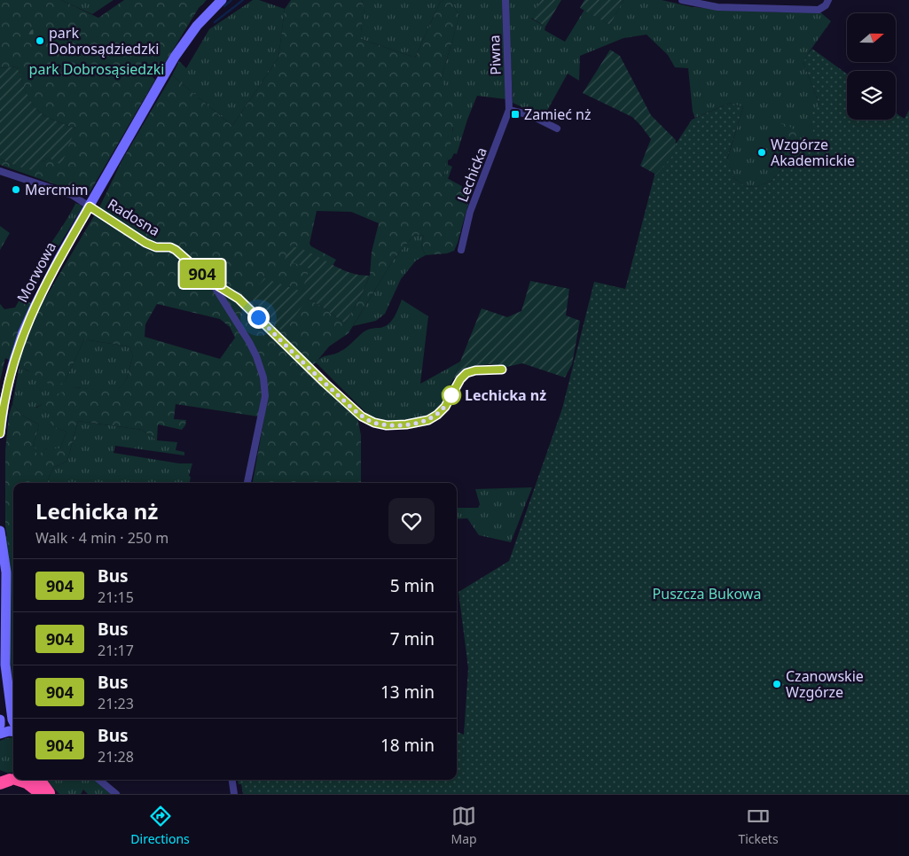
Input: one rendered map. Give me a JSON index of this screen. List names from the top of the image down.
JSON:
{
  "streets": {
    "main road": ["Radosna", "Morwowa"],
    "street": ["Piwna", "Lechicka"]
  },
  "crossings": [
    ["Piwna", "Lechicka"],
    ["Radosna", "Morwowa"]
  ],
  "parks": ["park Dobrosąsiedzki", "Puszcza Bukowa"],
  "places": {
    "other": [
      "park Dobrosądziedzki",
      "Wzgórze Akademickie",
      "Mercmim",
      "Lechicka nż",
      "Czanowskie Wzgórze"
    ],
    "transit": ["Zamieć nż"]
  },
  "lines": ["bus line 904"],
  "north": "right",
  "page": {
    "on_map": "904",
    "heading": ["Lechicka nż", "Walk · 4 min · 250 m"],
    "list": [
      {
        "mark": "904",
        "name": "Bus",
        "note": "21:15",
        "value": "5 min"
      },
      {
        "mark": "904",
        "name": "Bus",
        "note": "21:17",
        "value": "7 min"
      },
      {
        "mark": "904",
        "name": "Bus",
        "note": "21:23",
        "value": "13 min"
      },
      {
        "mark": "904",
        "name": "Bus",
        "note": "21:28",
        "value": "18 min"
      }
    ],
    "tabs": ["Directions", "Map", "Tickets"]
  }
}
